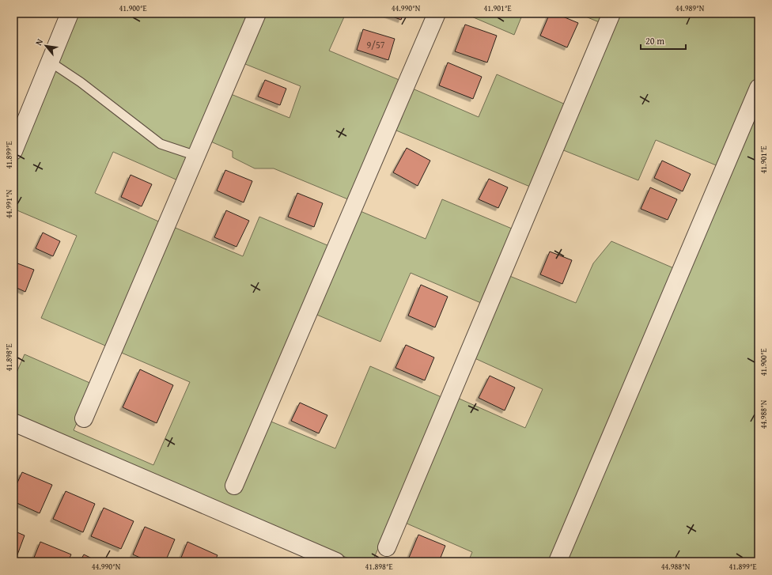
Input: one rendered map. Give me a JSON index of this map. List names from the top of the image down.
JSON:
{
  "house_numbers": ["9/57"],
  "scale_bar": "20 m",
  "north": "top left",
  "coordinates": [
    "41.900°E",
    "44.990°N",
    "41.901°E",
    "44.989°N",
    "41.899°E",
    "44.991°N",
    "41.898°E",
    "44.988°N"
  ]
}
